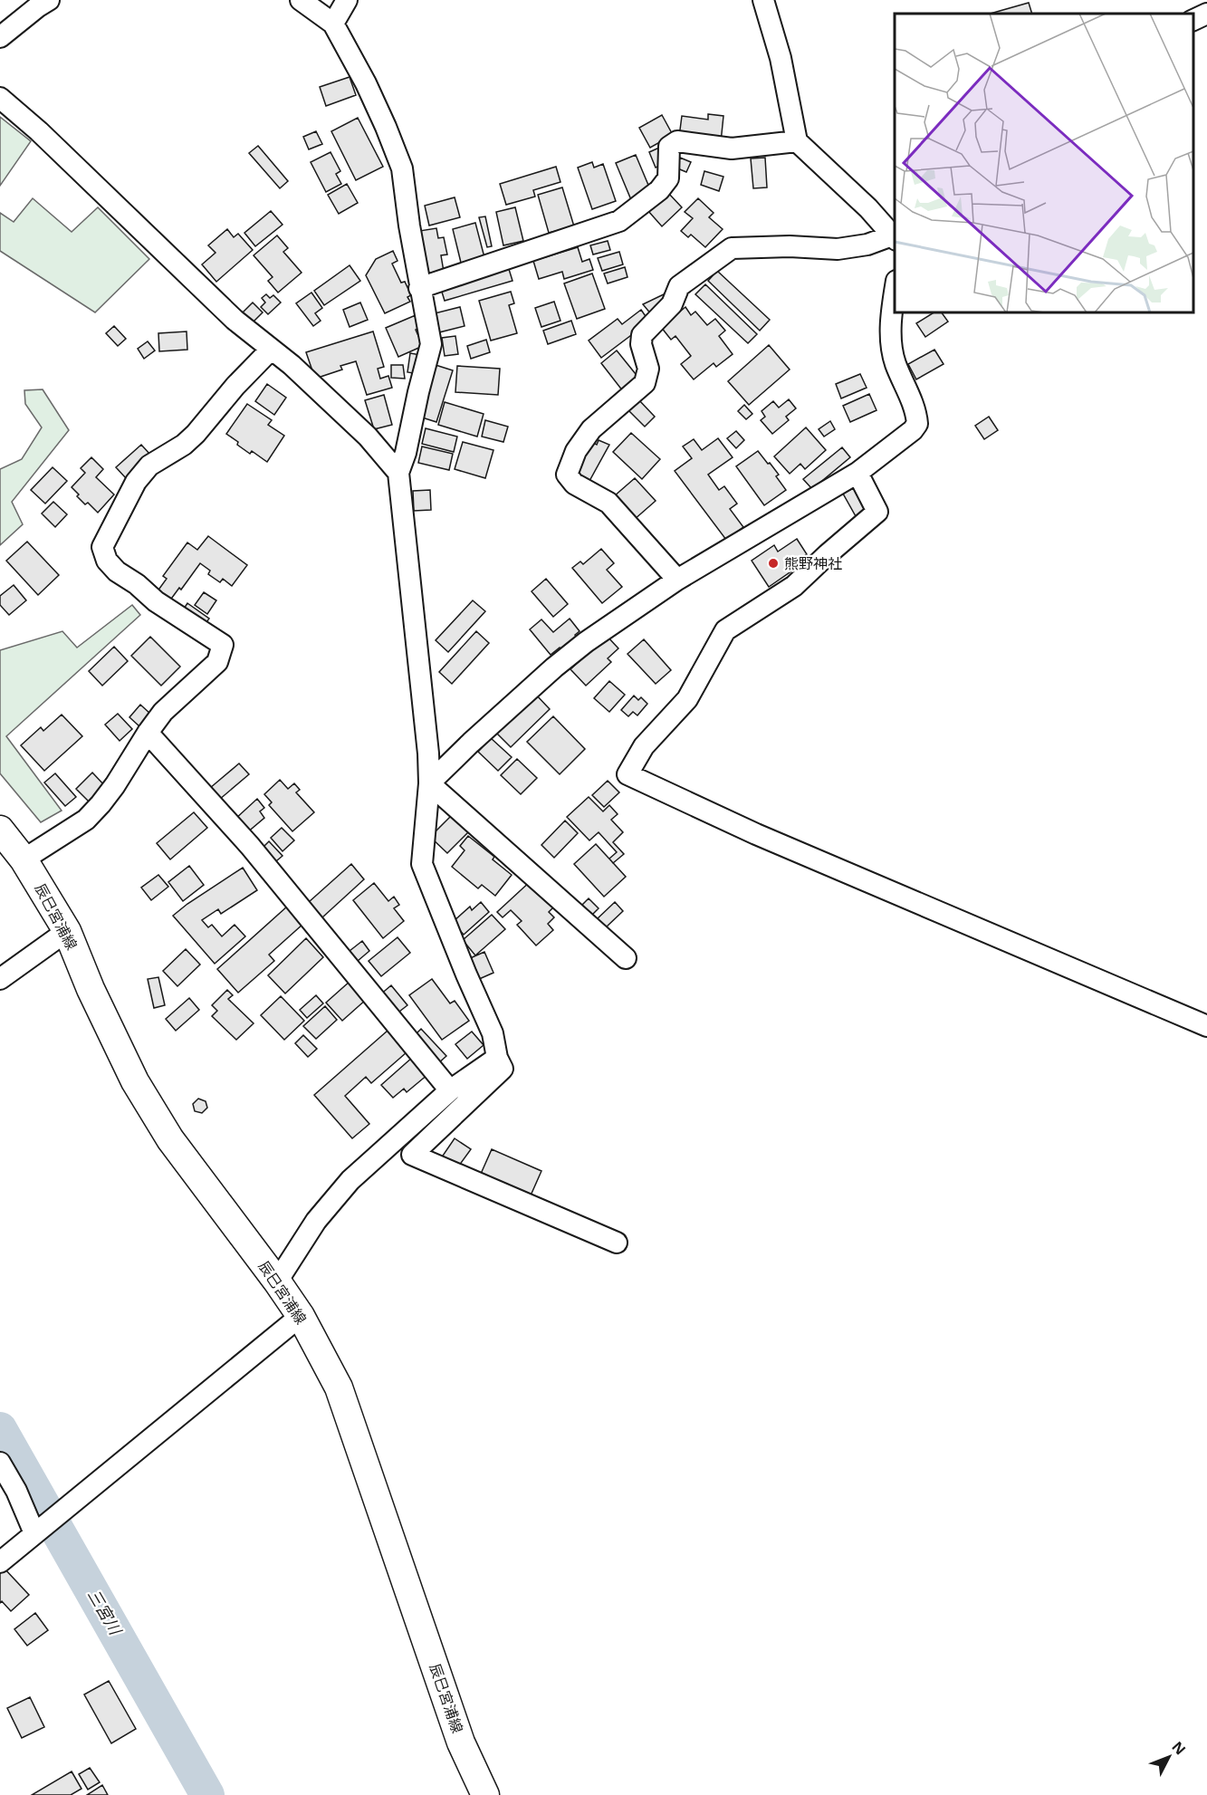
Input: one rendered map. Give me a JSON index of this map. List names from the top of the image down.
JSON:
{
  "streets": {
    "main road": ["辰巳宮浦線"]
  },
  "water": ["三宮川"],
  "places": ["熊野神社"],
  "north": "top right"
}
